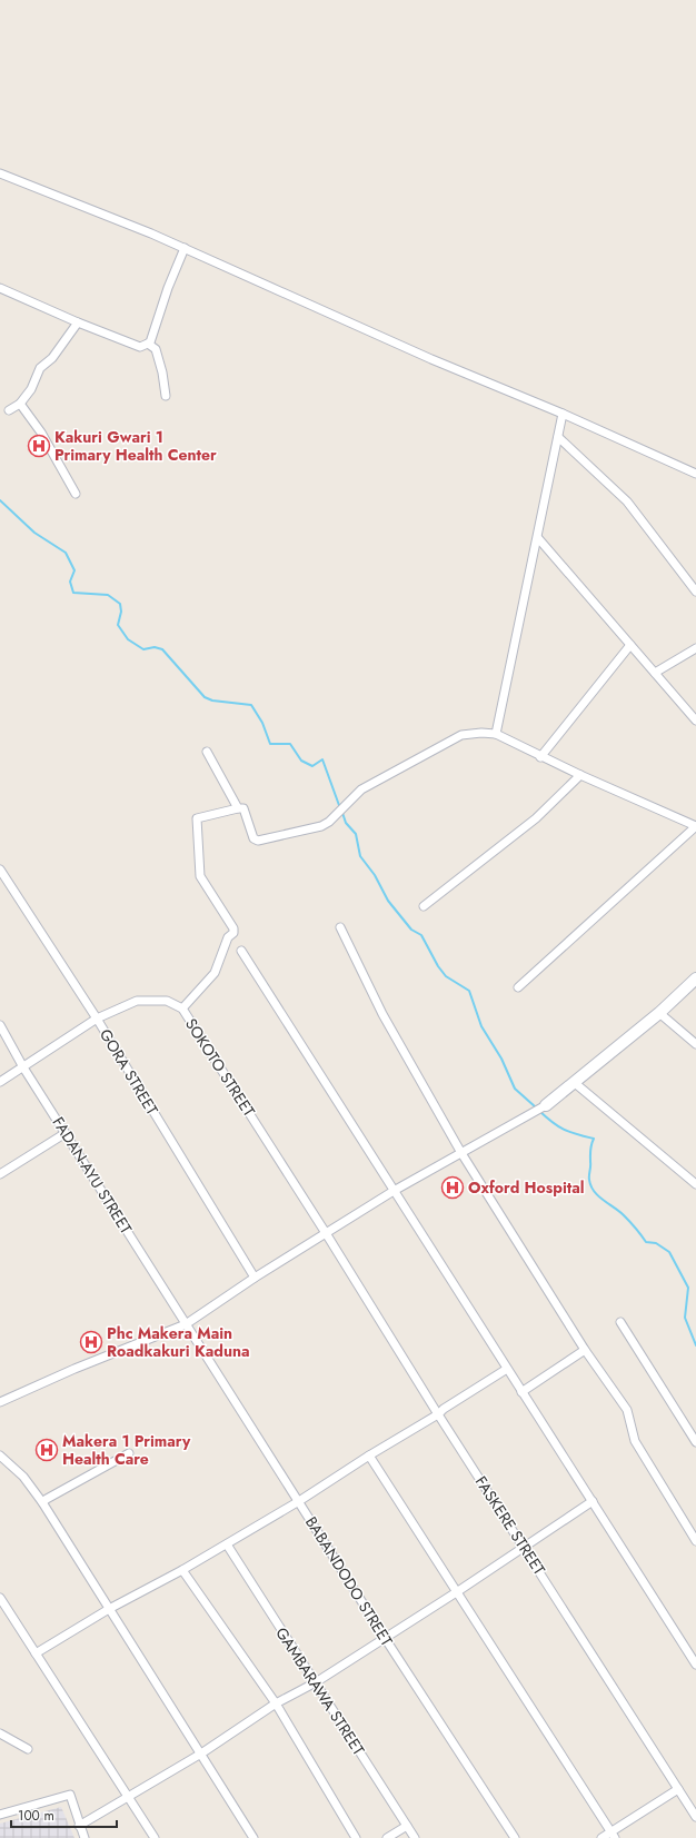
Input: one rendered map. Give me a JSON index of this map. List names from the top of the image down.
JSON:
{
  "streets": {
    "street": [
      "SOKOTO STREET",
      "GORA STREET",
      "FADAN-AYU STREET",
      "FASKERE STREET",
      "BABANDODO STREET",
      "GAMBARAWA STREET"
    ]
  },
  "crossings": [
    ["SOKOTO STREET", "GORA STREET"],
    ["SOKOTO STREET", "FADAN-AYU STREET"],
    ["SOKOTO STREET", "FASKERE STREET"],
    ["FADAN-AYU STREET", "BABANDODO STREET"]
  ],
  "places": {
    "hospital": [
      "Kakuri Gwari 1 Primary Health Center",
      "Oxford Hospital",
      "Phc Makera Main Roadkakuri Kaduna",
      "Makera 1 Primary Health Care"
    ]
  },
  "scale_bar": "100 m"
}
